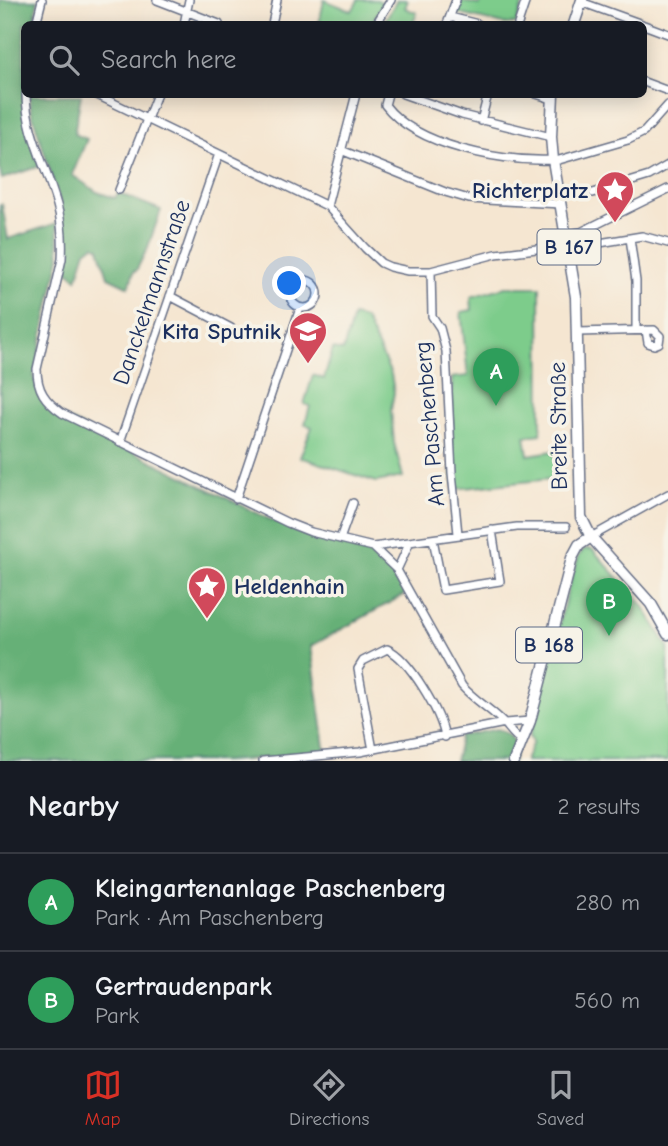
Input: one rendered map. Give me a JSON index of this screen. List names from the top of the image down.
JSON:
{
  "streets": {
    "main road": ["B 167", "Breite Straße", "B 168"],
    "street": ["Danckelmannstraße", "Am Paschenberg"]
  },
  "crossings": [
    ["B 167", "Breite Straße"],
    ["B 167", "B 168"],
    ["Breite Straße", "B 168"]
  ],
  "places": {
    "place": ["Richterplatz", "Heldenhain"],
    "school or university": ["Kita Sputnik"]
  },
  "page": {
    "search": "Search here",
    "pins": ["A", "B"],
    "heading": ["Nearby", "2 results"],
    "list": [
      {
        "mark": "A",
        "name": "Kleingartenanlage Paschenberg",
        "note": "Park · Am Paschenberg",
        "value": "280 m"
      },
      {
        "mark": "B",
        "name": "Gertraudenpark",
        "note": "Park",
        "value": "560 m"
      }
    ],
    "nav": ["Map", "Directions", "Saved"]
  }
}
